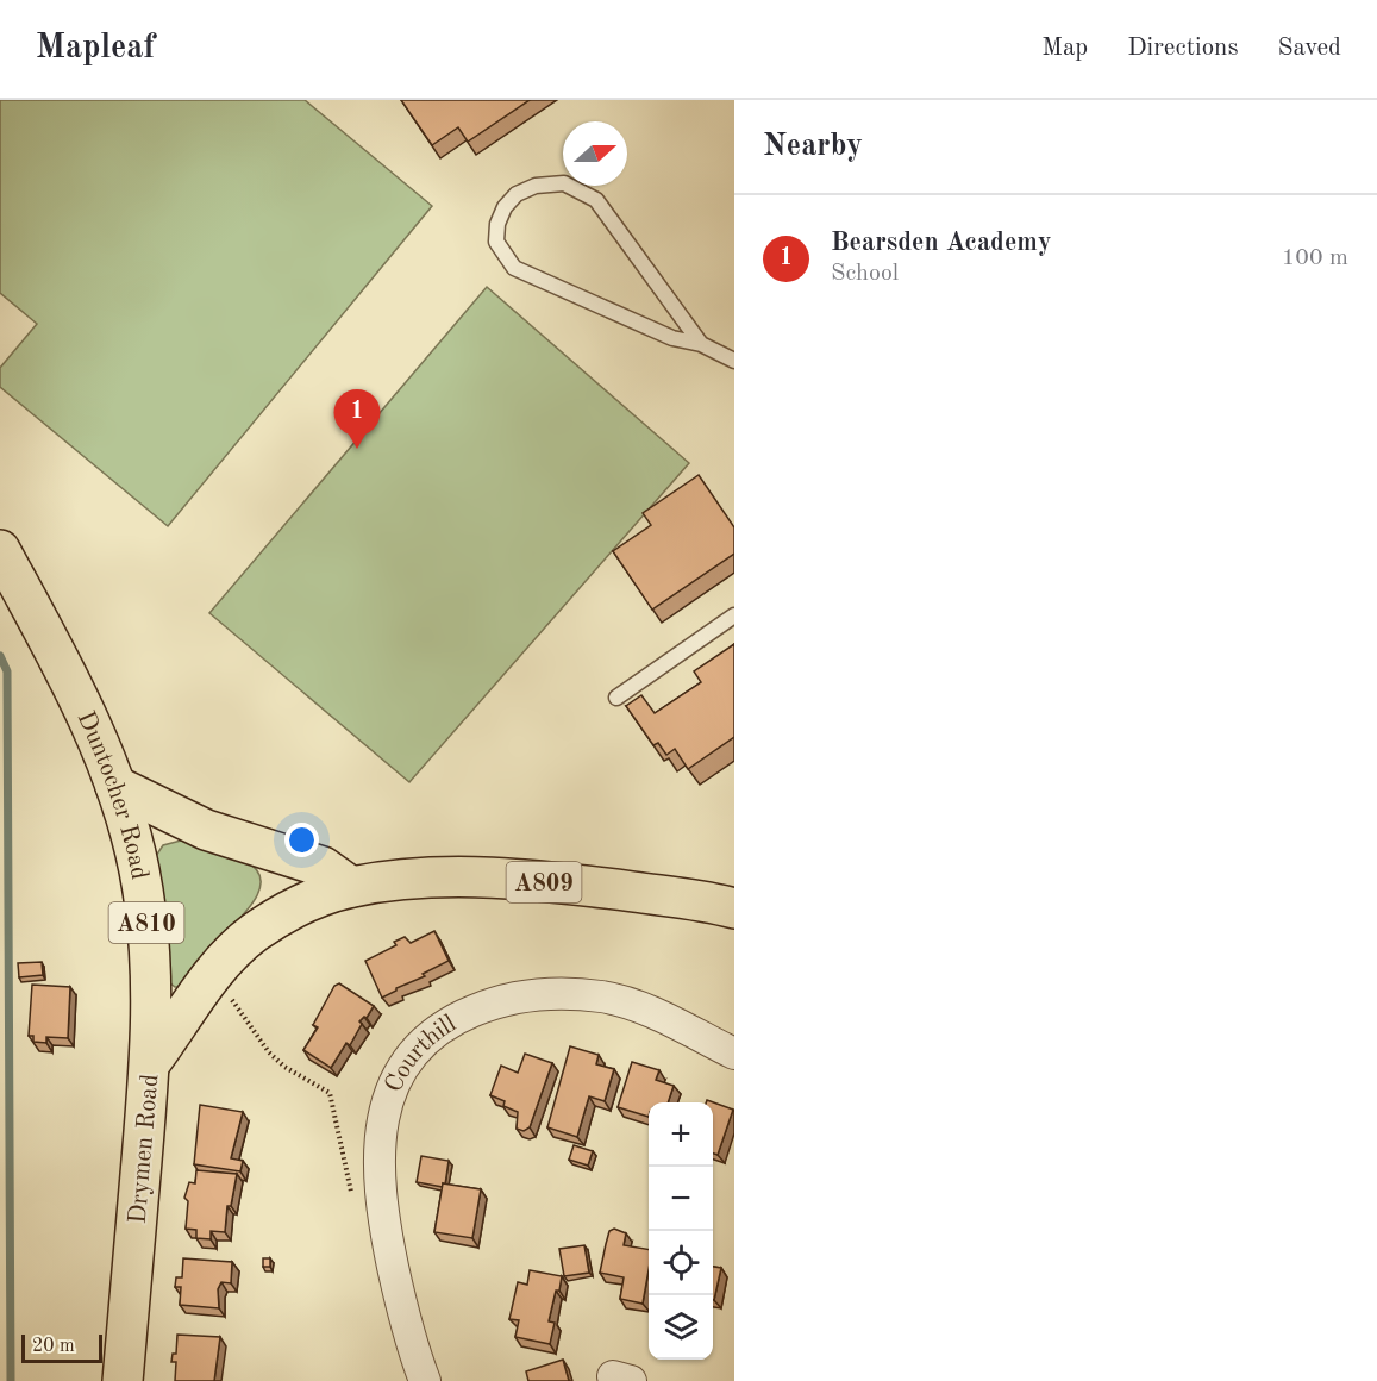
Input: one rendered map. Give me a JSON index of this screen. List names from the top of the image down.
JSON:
{
  "streets": {
    "main road": [
      "Duntocher Road",
      "A809",
      "A810",
      "Drymen Road"
    ],
    "street": ["Courthill"]
  },
  "crossings": [
    ["Duntocher Road", "Drymen Road"],
    ["A809", "Drymen Road"]
  ],
  "scale_bar": "20 m",
  "north": "right",
  "page": {
    "header": "Mapleaf",
    "nav": ["Map", "Directions", "Saved"],
    "heading": "Nearby",
    "list": [
      {
        "mark": "1",
        "name": "Bearsden Academy",
        "note": "School",
        "value": "100 m"
      }
    ],
    "pins": "1",
    "map_buttons": ["+", "−"],
    "scale": "20 m"
  }
}
